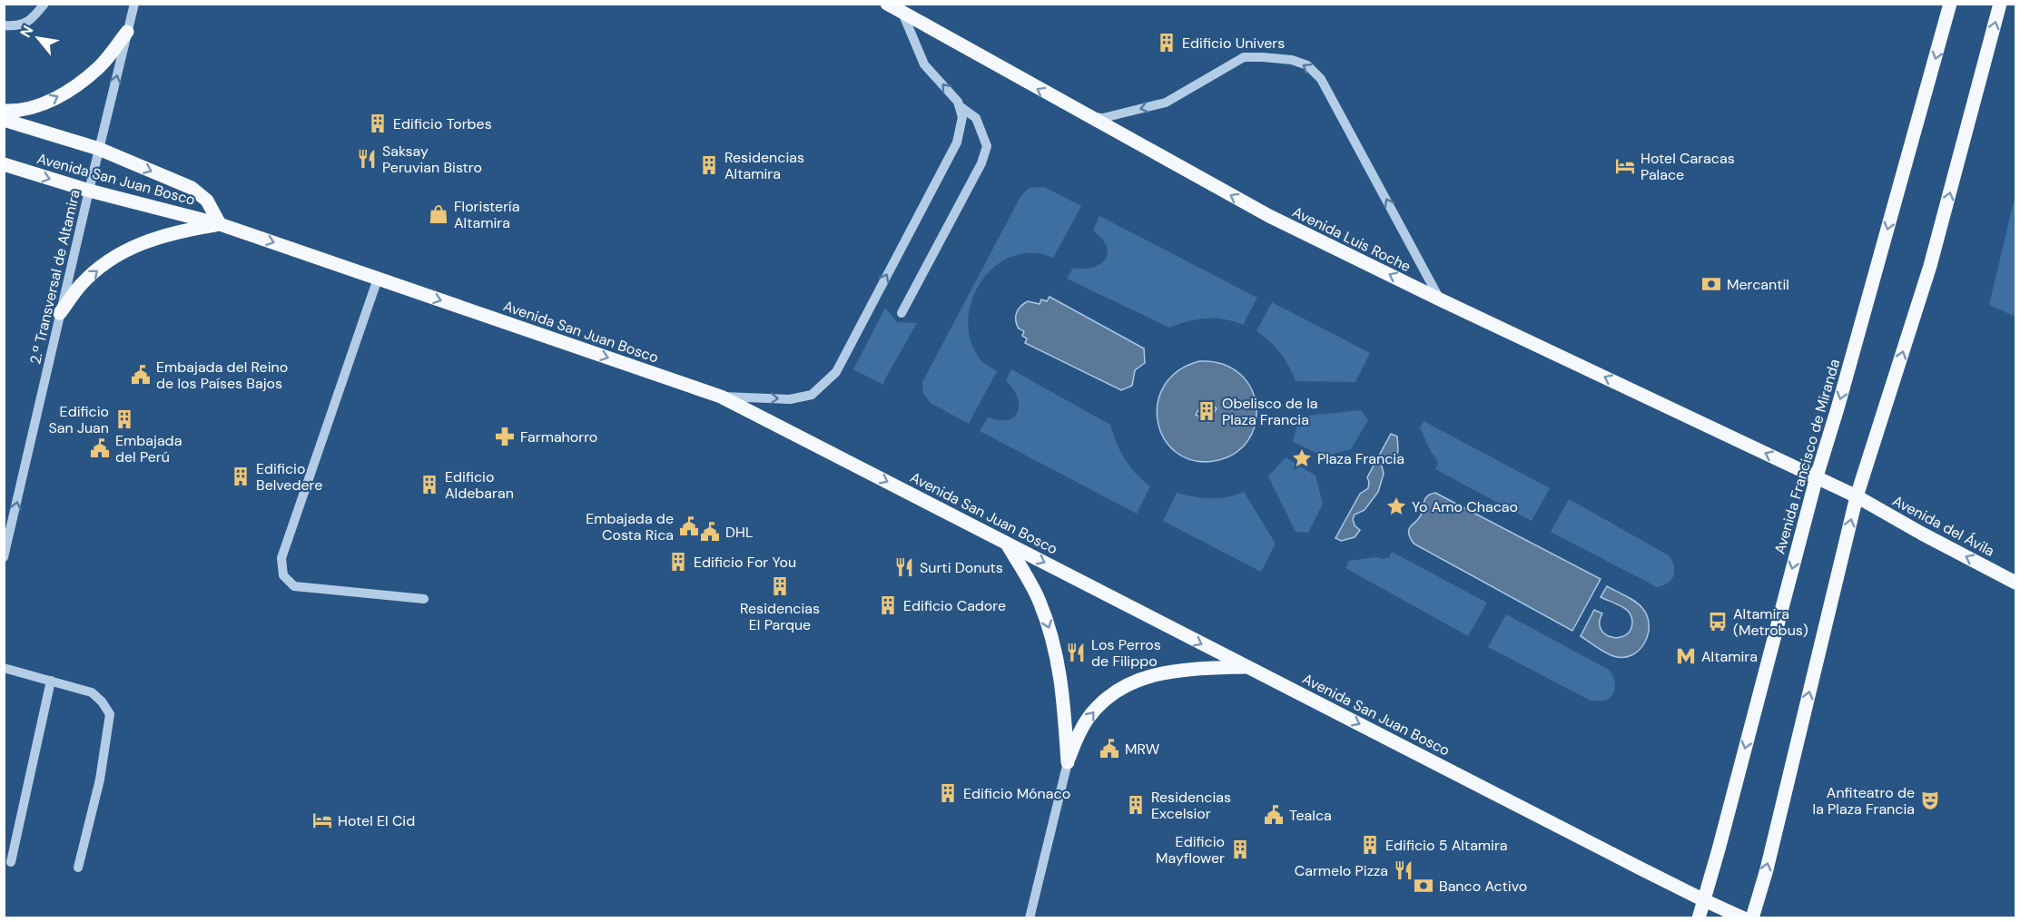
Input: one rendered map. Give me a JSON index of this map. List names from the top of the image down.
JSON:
{
  "streets": {
    "main road": [
      "Avenida San Juan Bosco",
      "Avenida Luis Roche",
      "Avenida Francisco de Miranda",
      "Avenida del Ávila"
    ],
    "street": ["2.ª Transversal de Altamira"]
  },
  "crossings": [
    ["Avenida San Juan Bosco", "2.ª Transversal de Altamira"],
    ["Avenida San Juan Bosco", "Avenida Francisco de Miranda"],
    ["Avenida Luis Roche", "Avenida Francisco de Miranda"],
    ["Avenida Luis Roche", "Avenida del Ávila"],
    ["Avenida Francisco de Miranda", "Avenida del Ávila"]
  ],
  "one_way": [
    "Avenida San Juan Bosco",
    "Avenida Luis Roche",
    "2.ª Transversal de Altamira",
    "Avenida del Ávila"
  ],
  "places": {
    "building": [
      "Edificio Univers",
      "Edificio Torbes",
      "Residencias Altamira",
      "Obelisco de la Plaza Francia",
      "Edificio San Juan",
      "Edificio Belvedere",
      "Edificio Aldebaran",
      "Edificio For You",
      "Residencias El Parque",
      "Edificio Cadore",
      "Edificio Mónaco",
      "Residencias Excelsior",
      "Edificio 5 Altamira",
      "Edificio Mayflower"
    ],
    "restaurant": [
      "Saksay Peruvian Bistro",
      "Surti Donuts",
      "Los Perros de Filippo",
      "Carmelo Pizza"
    ],
    "hotel": ["Hotel Caracas Palace", "Hotel El Cid"],
    "shop": ["Floristería Altamira"],
    "bank": ["Mercantil", "Banco Activo"],
    "public building": [
      "Embajada del Reino de los Países Bajos",
      "Embajada del Perú",
      "Embajada de Costa Rica",
      "DHL",
      "MRW",
      "Tealca"
    ],
    "pharmacy": ["Farmahorro"],
    "place": ["Plaza Francia", "Yo Amo Chacao"],
    "bus stop": ["Altamira (Metrobus)"],
    "metro station": ["Altamira"],
    "theatre": ["Anfiteatro de la Plaza Francia"]
  },
  "north": "top left"
}
